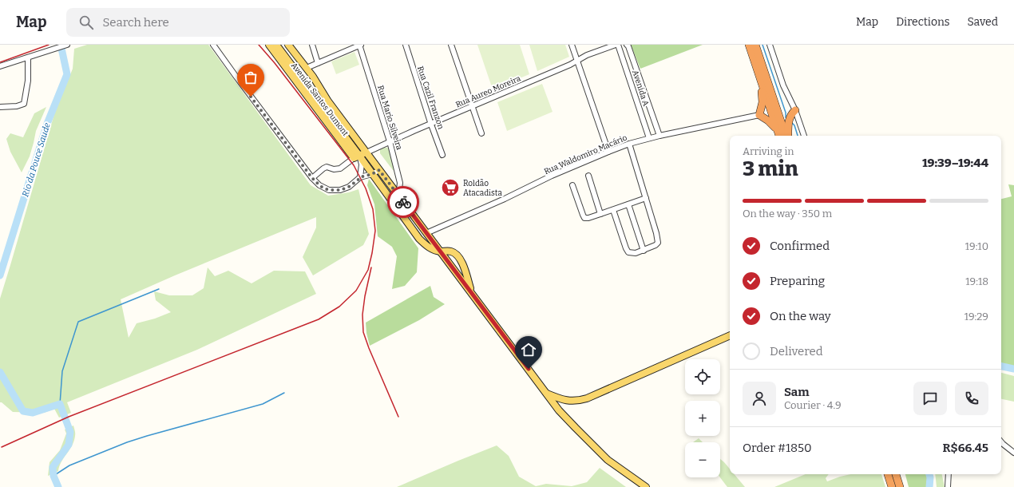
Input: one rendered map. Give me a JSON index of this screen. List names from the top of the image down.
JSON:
{
  "streets": {
    "main road": ["Avenida Santos Dumont"],
    "street": [
      "Avenida A",
      "Rua Aureo Moreira",
      "Rua Cazil Franzon",
      "Rua Mario Silveira",
      "Rua Waldomiro Macário"
    ]
  },
  "crossings": [
    ["Avenida A", "Rua Aureo Moreira"],
    ["Avenida A", "Rua Waldomiro Macário"],
    ["Rua Aureo Moreira", "Rua Cazil Franzon"],
    ["Rua Aureo Moreira", "Avenida Santos Dumont"],
    ["Rua Aureo Moreira", "Rua Mario Silveira"],
    ["Avenida Santos Dumont", "Rua Mario Silveira"],
    ["Avenida Santos Dumont", "Rua Waldomiro Macário"]
  ],
  "water": ["Rio da Pouce Saude"],
  "places": {
    "supermarket": ["Roldão Atacadista"]
  },
  "page": {
    "header": "Map",
    "search": "Search here",
    "nav": ["Map", "Directions", "Saved"],
    "heading": ["3 min", "Arriving in", "19:39–19:44"],
    "panel": [
      "Sam",
      "Courier · 4.9",
      "Order #1850",
      "R$66.45"
    ],
    "bar": "On the way · 350 m",
    "list": [
      ["Confirmed", "19:10"],
      ["Preparing", "19:18"],
      ["On the way", "19:29"],
      "Delivered"
    ],
    "map_buttons": ["+", "−"]
  }
}
